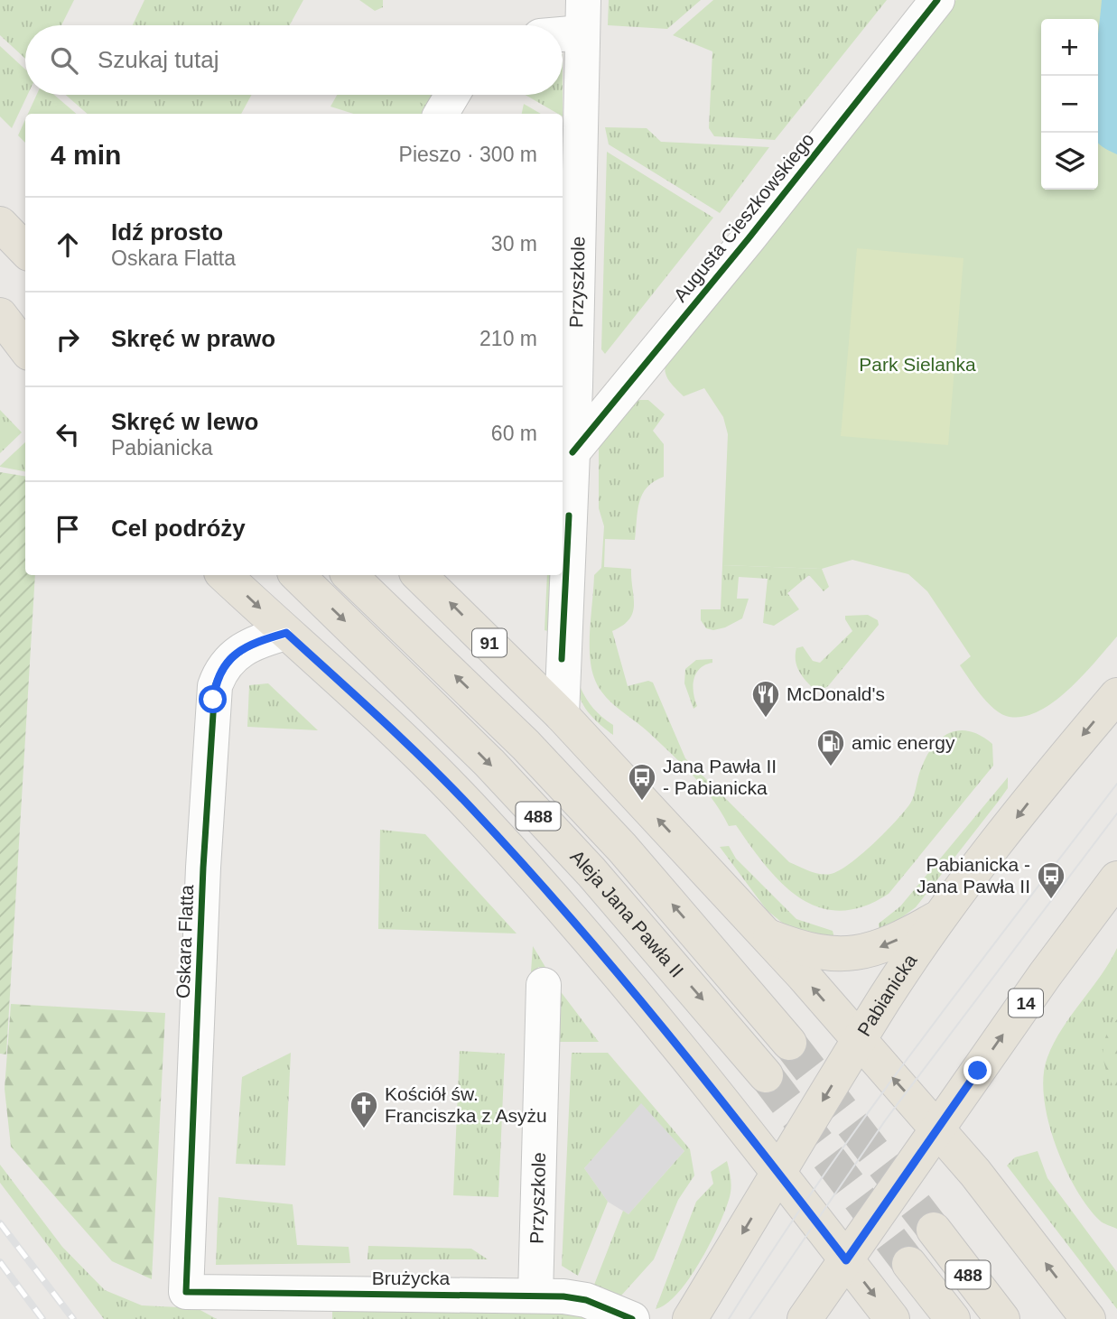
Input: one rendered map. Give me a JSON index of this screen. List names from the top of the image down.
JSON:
{
  "streets": {
    "main road": [
      "91",
      "488",
      "Aleja Jana Pawła II",
      "Pabianicka",
      "14"
    ],
    "street": [
      "Augusta Cieszkowskiego",
      "Przyszkole",
      "Oskara Flatta",
      "Brużycka"
    ]
  },
  "crossings": [
    ["Augusta Cieszkowskiego", "Przyszkole"],
    ["Przyszkole", "91"],
    ["Przyszkole", "Brużycka"],
    ["Oskara Flatta", "Brużycka"]
  ],
  "parks": ["Park Sielanka"],
  "places": {
    "restaurant": ["McDonald's"],
    "fuel station": ["amic energy"],
    "bus stop": ["Jana Pawła II - Pabianicka", "Pabianicka - Jana Pawła II"],
    "church": ["Kościół św. Franciszka z Asyżu"]
  },
  "page": {
    "map_buttons": ["+", "−"],
    "search": "Szukaj tutaj",
    "heading": ["4 min", "Pieszo · 300 m"],
    "list": [
      ["Idź prosto", "Oskara Flatta", "30 m"],
      ["Skręć w prawo", "210 m"],
      ["Skręć w lewo", "Pabianicka", "60 m"],
      "Cel podróży"
    ]
  }
}
